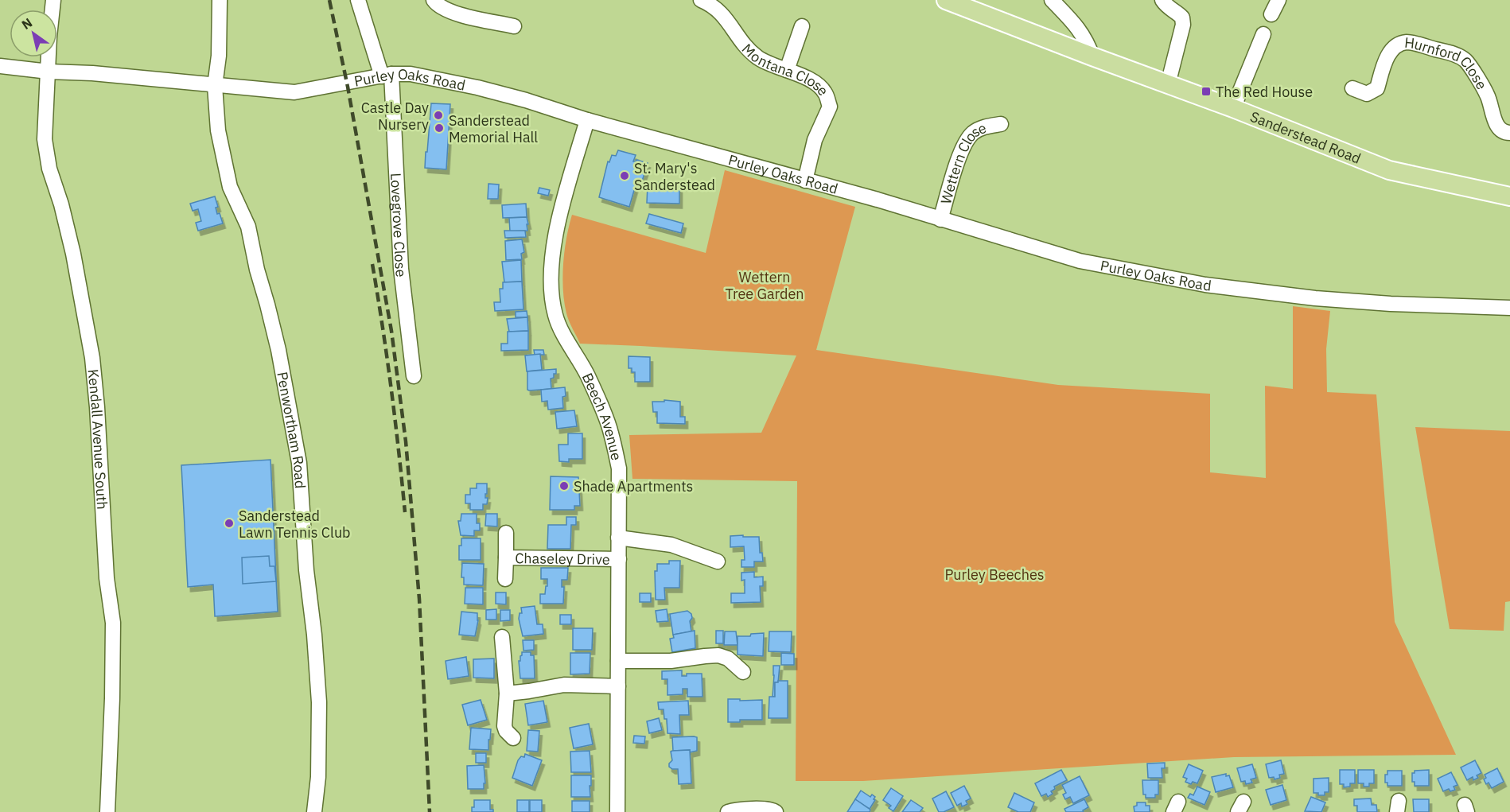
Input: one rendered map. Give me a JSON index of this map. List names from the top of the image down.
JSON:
{
  "streets": {
    "main road": ["Sanderstead Road"],
    "street": [
      "Hurnford Close",
      "Montana Close",
      "Purley Oaks Road",
      "Wettern Close",
      "Lovegrove Close",
      "Beech Avenue",
      "Penwortham Road",
      "Kendall Avenue South",
      "Chaseley Drive"
    ]
  },
  "crossings": [
    ["Montana Close", "Purley Oaks Road"],
    ["Purley Oaks Road", "Wettern Close"],
    ["Purley Oaks Road", "Lovegrove Close"],
    ["Purley Oaks Road", "Beech Avenue"],
    ["Purley Oaks Road", "Penwortham Road"],
    ["Purley Oaks Road", "Kendall Avenue South"],
    ["Beech Avenue", "Chaseley Drive"]
  ],
  "parks": ["Wettern Tree Garden", "Purley Beeches"],
  "places": {
    "transit": ["The Red House"],
    "other": [
      "Castle Day Nursery",
      "Sanderstead Memorial Hall",
      "St. Mary's Sanderstead",
      "Shade Apartments",
      "Sanderstead Lawn Tennis Club"
    ]
  },
  "north": "top left"
}
